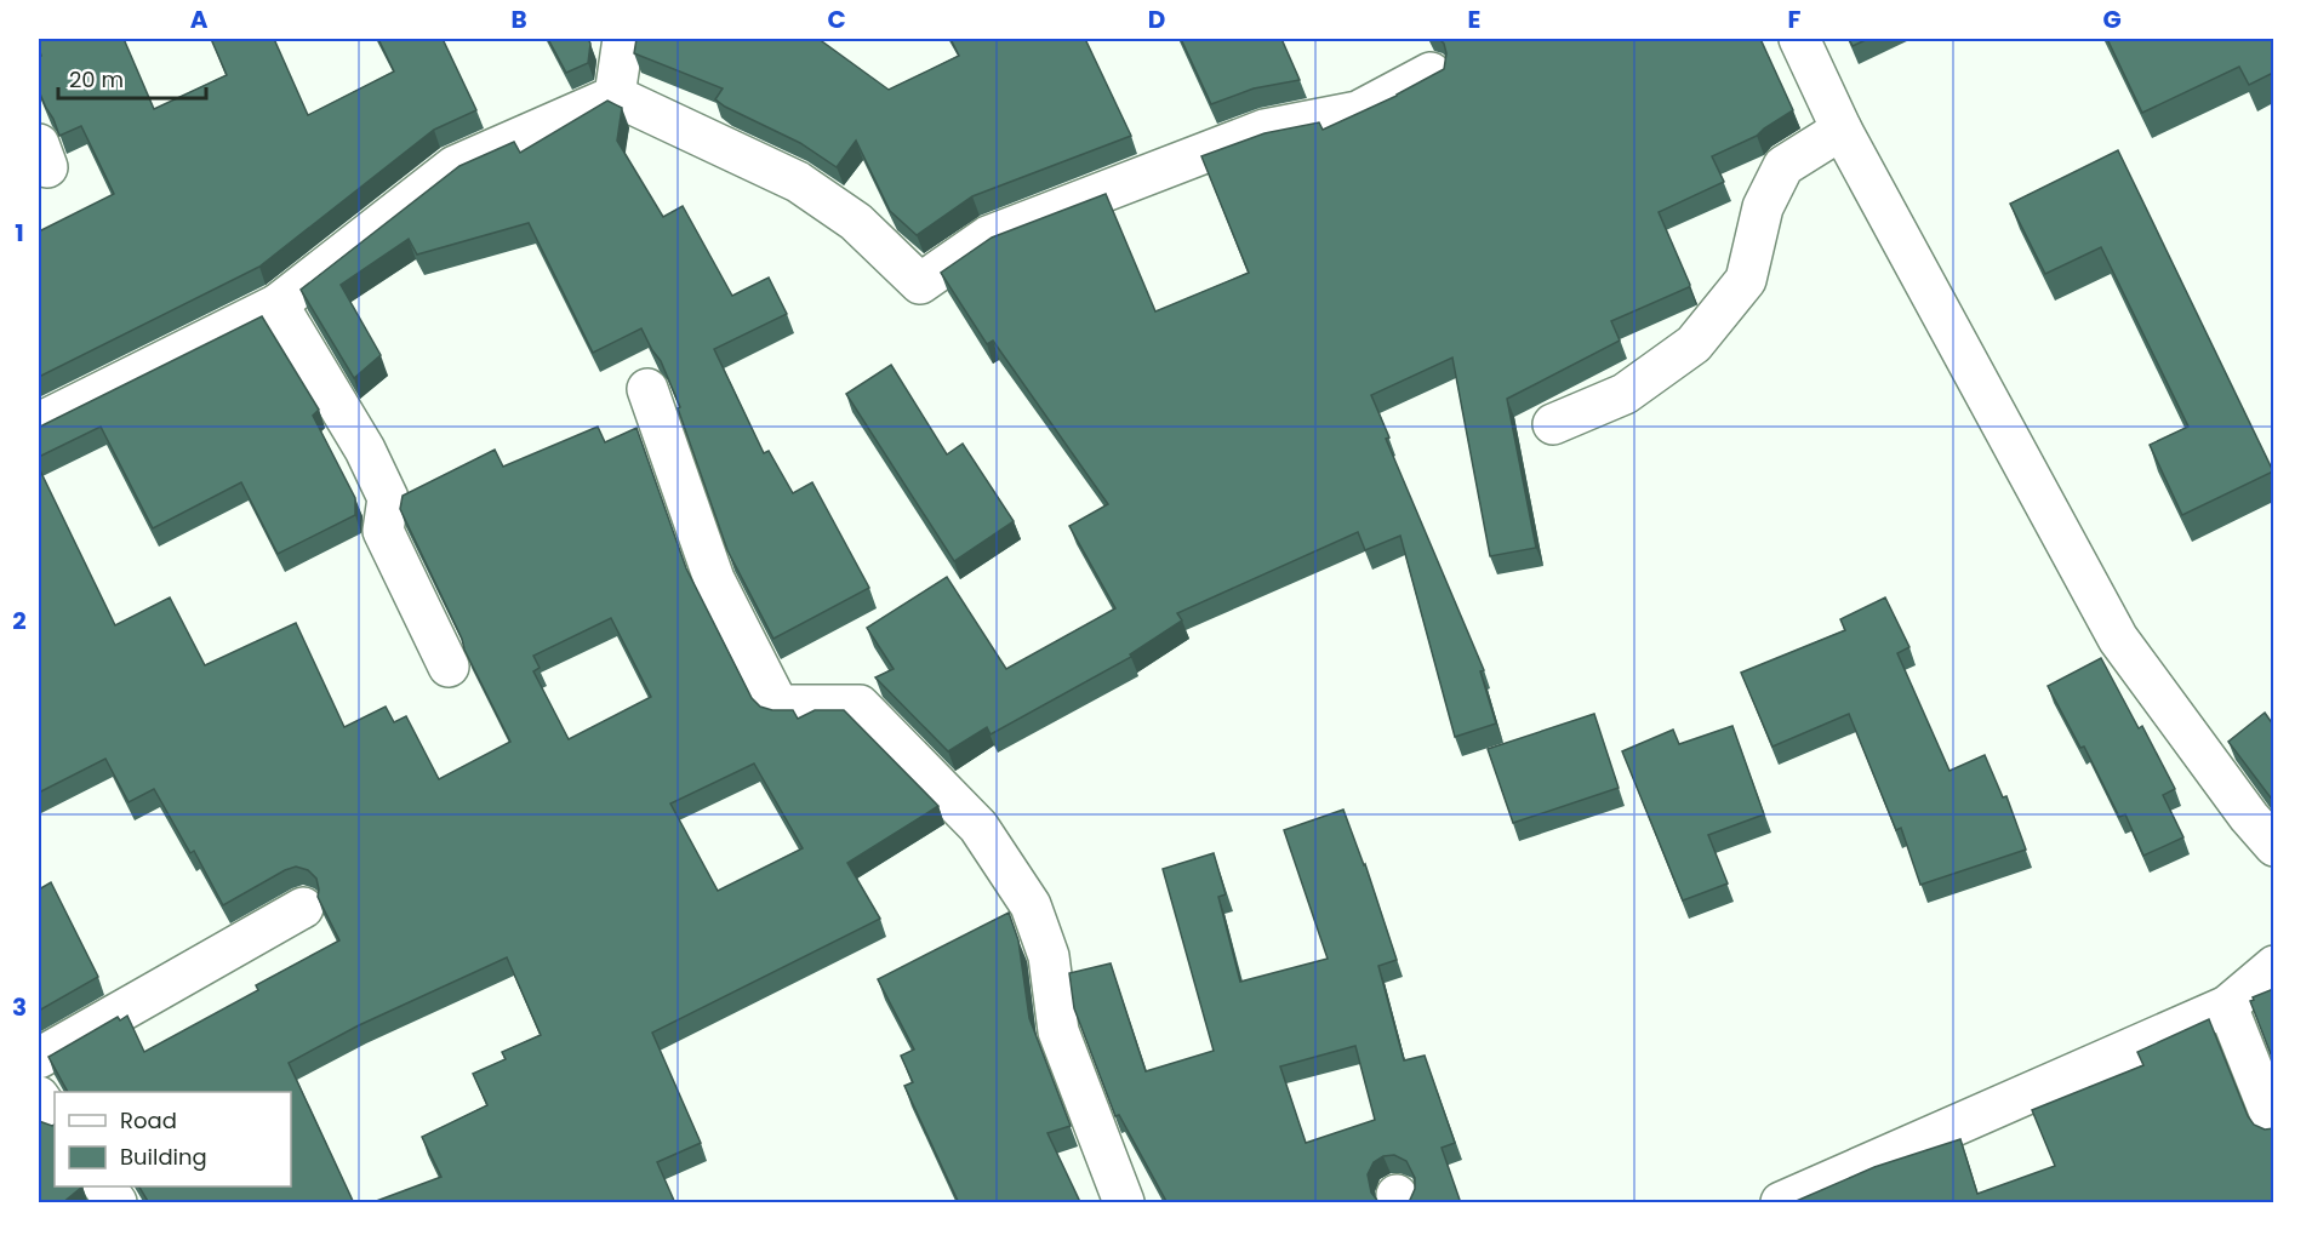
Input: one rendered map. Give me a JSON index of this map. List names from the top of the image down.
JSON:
{
  "legend": ["Road", "Building"],
  "scale_bar": "20 m",
  "grid": {
    "columns": [
      "A",
      "B",
      "C",
      "D",
      "E",
      "F",
      "G"
    ],
    "rows": ["1", "2", "3"]
  }
}
